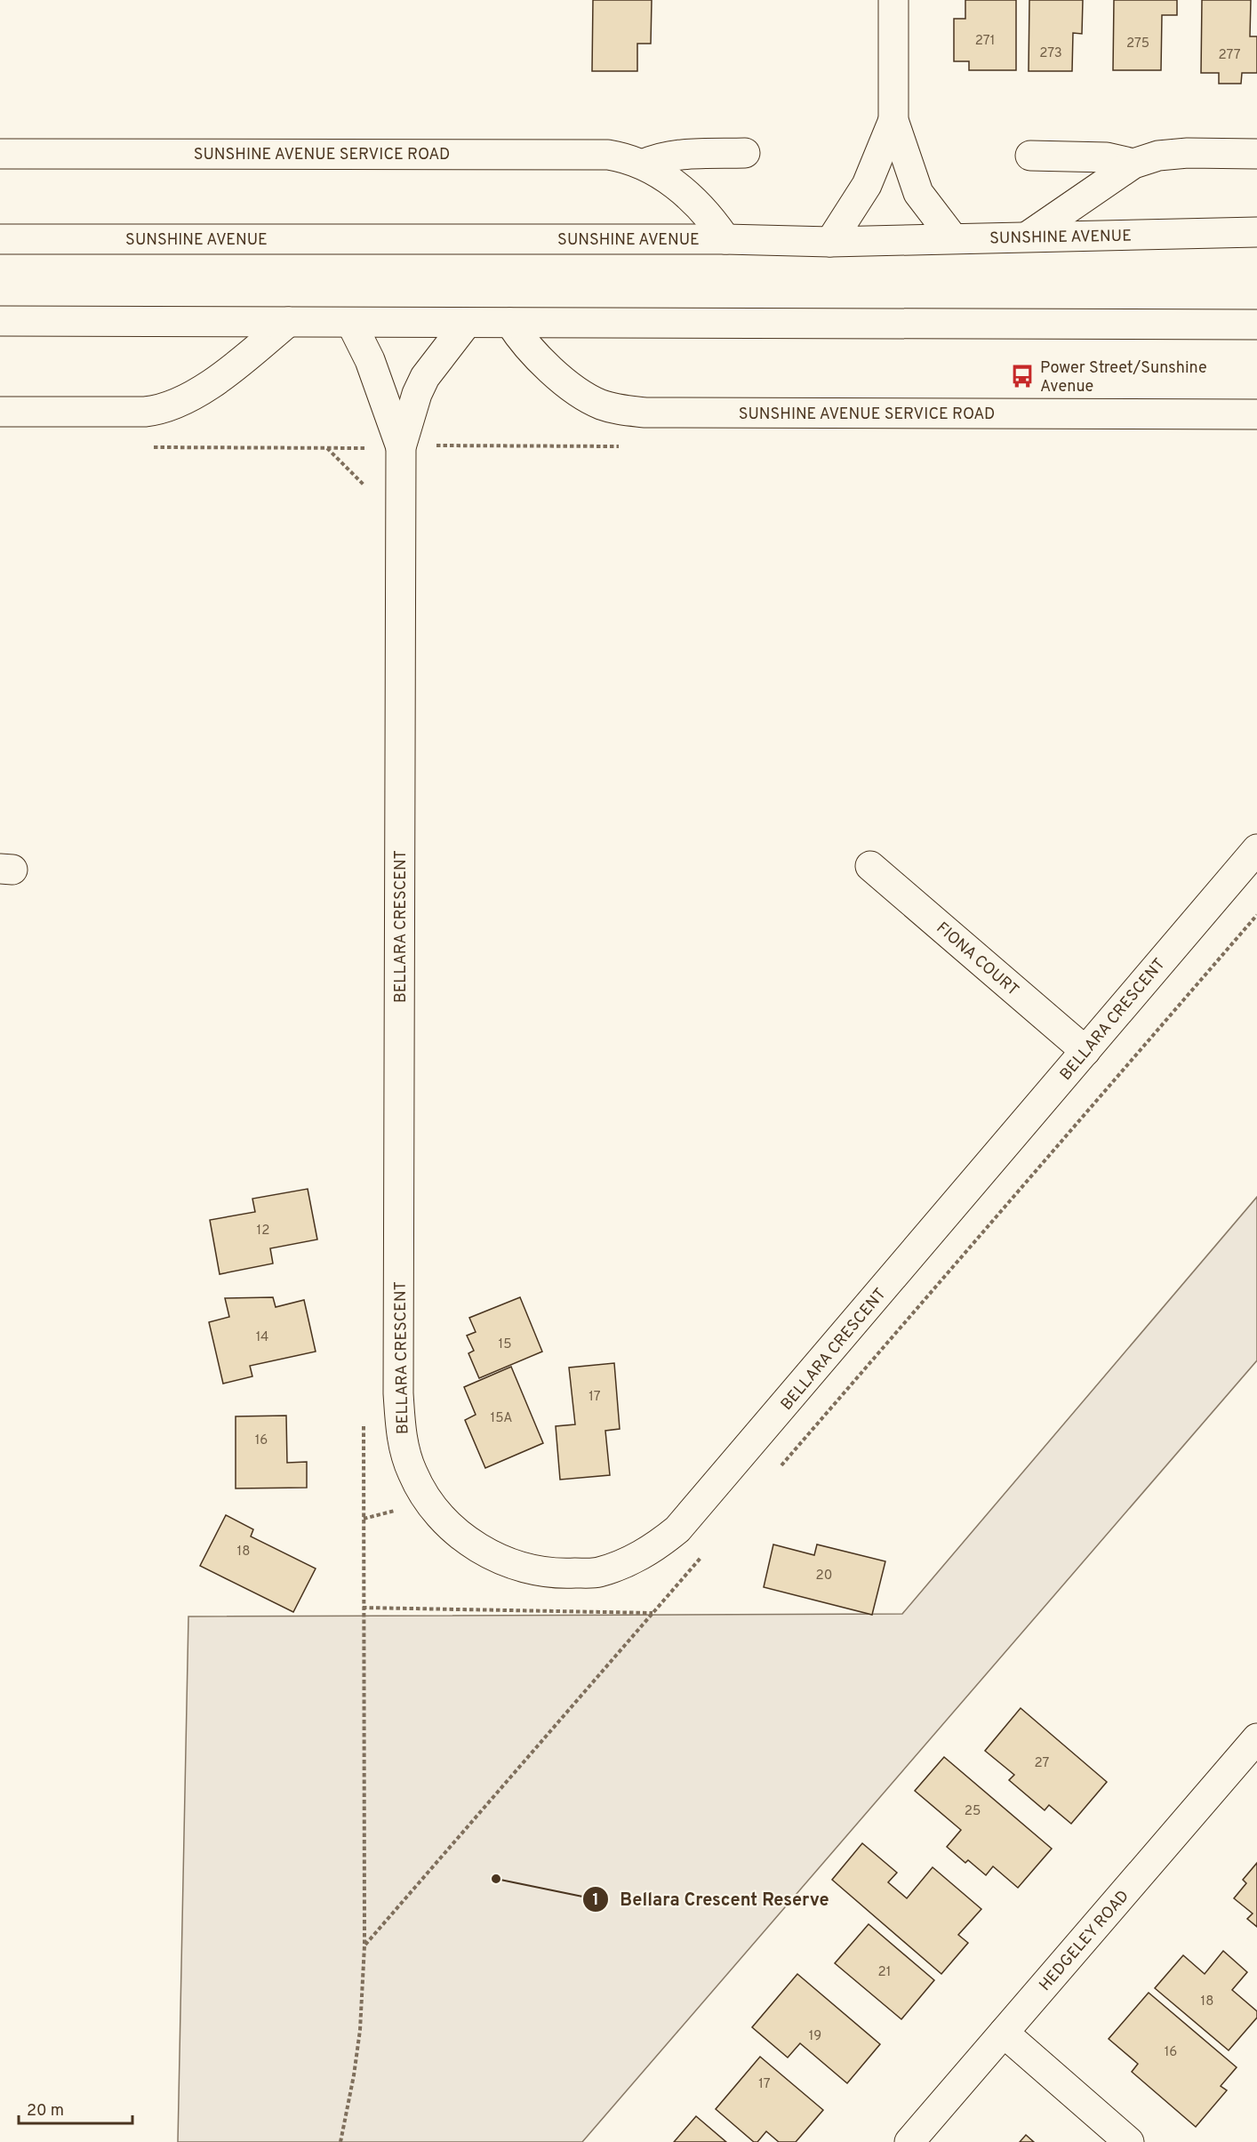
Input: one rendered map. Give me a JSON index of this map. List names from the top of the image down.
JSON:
{
  "streets": {
    "street": [
      "SUNSHINE AVENUE SERVICE ROAD",
      "SUNSHINE AVENUE",
      "BELLARA CRESCENT",
      "FIONA COURT",
      "HEDGELEY ROAD"
    ]
  },
  "crossings": [
    ["SUNSHINE AVENUE SERVICE ROAD", "SUNSHINE AVENUE"],
    ["BELLARA CRESCENT", "FIONA COURT"]
  ],
  "places": {
    "bus stop": ["Power Street/Sunshine Avenue"],
    "other": ["Bellara Crescent Reserve"]
  },
  "house_numbers": [
    "271",
    "275",
    "273",
    "277",
    "12",
    "14",
    "15",
    "17",
    "15A",
    "16",
    "18",
    "20",
    "27",
    "25",
    "21",
    "18",
    "19",
    "16",
    "17"
  ],
  "scale_bar": "20 m"
}
